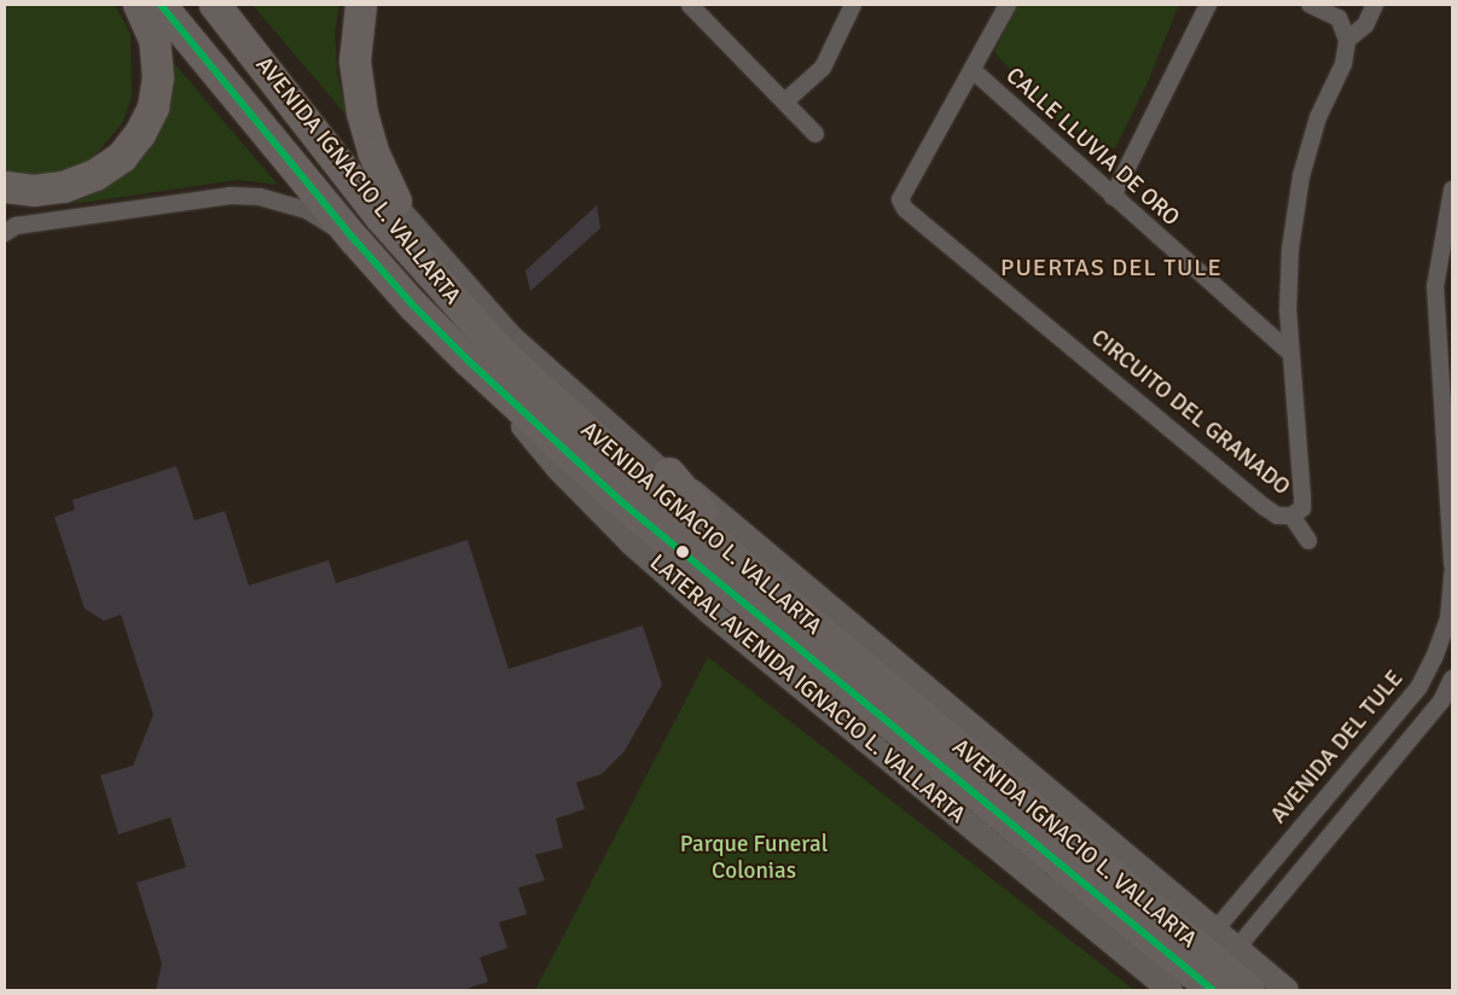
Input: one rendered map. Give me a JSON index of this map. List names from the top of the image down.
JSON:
{
  "streets": {
    "highway": ["AVENIDA IGNACIO L. VALLARTA"],
    "street": [
      "CALLE LLUVIA DE ORO",
      "CIRCUITO DEL GRANADO",
      "LATERAL AVENIDA IGNACIO L. VALLARTA",
      "AVENIDA DEL TULE"
    ]
  },
  "crossings": [
    ["CALLE LLUVIA DE ORO", "CIRCUITO DEL GRANADO"],
    ["AVENIDA IGNACIO L. VALLARTA", "LATERAL AVENIDA IGNACIO L. VALLARTA"]
  ],
  "districts": ["PUERTAS DEL TULE"],
  "parks": ["Parque Funeral Colonias"]
}
